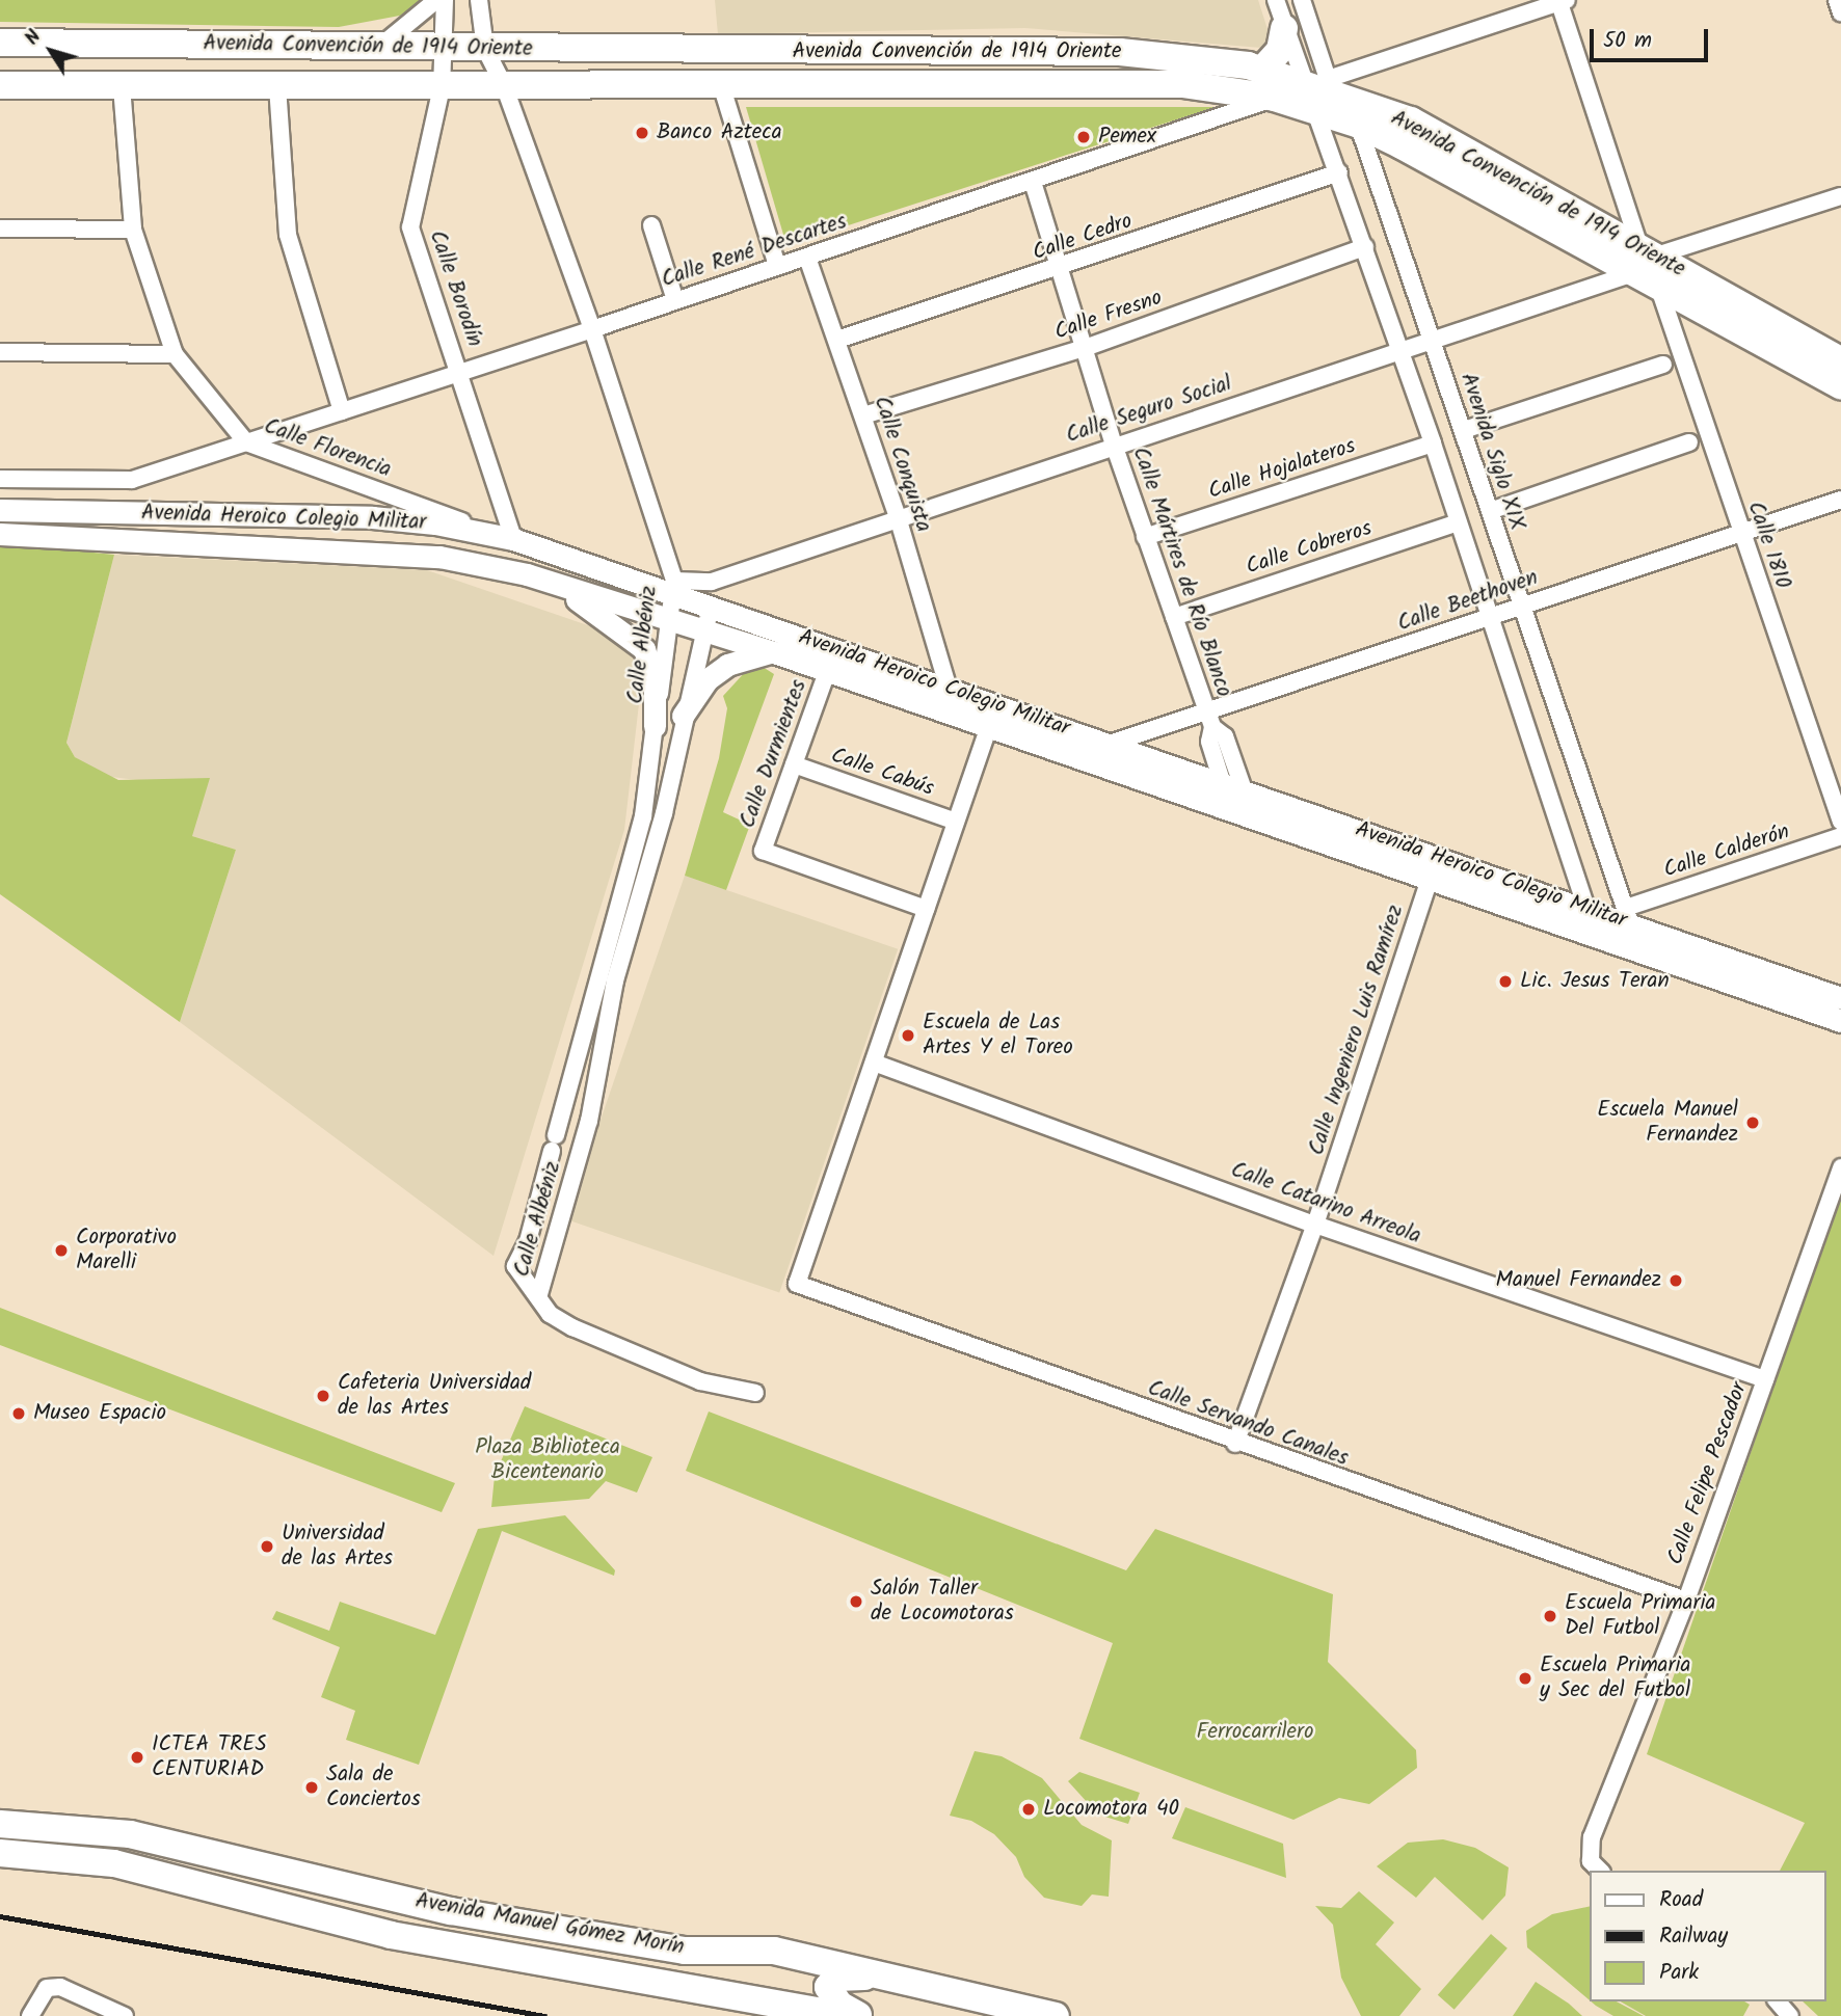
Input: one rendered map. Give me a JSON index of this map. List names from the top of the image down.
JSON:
{
  "streets": {
    "main road": ["Avenida Convención de 1914 Oriente", "Avenida Manuel Gómez Morín"],
    "street": [
      "Calle Cedro",
      "Calle René Descartes",
      "Calle Borodín",
      "Calle Fresno",
      "Calle Seguro Social",
      "Calle Florencia",
      "Avenida Siglo XIX",
      "Calle Conquista",
      "Calle Hojalateros",
      "Avenida Heroico Colegio Militar",
      "Calle 1810",
      "Calle Cobreros",
      "Calle Mártires de Río Blanco",
      "Calle Beethoven",
      "Calle Albéniz",
      "Calle Durmientes",
      "Calle Cabús",
      "Calle Calderón",
      "Calle Ingeniero Luis Ramírez",
      "Calle Catarino Arreola",
      "Calle Servando Canales",
      "Calle Felipe Pescador"
    ]
  },
  "crossings": [
    ["Avenida Convención de 1914 Oriente", "Calle René Descartes"],
    ["Avenida Convención de 1914 Oriente", "Calle Borodín"],
    ["Avenida Convención de 1914 Oriente", "Calle Seguro Social"],
    ["Avenida Convención de 1914 Oriente", "Calle Florencia"],
    ["Avenida Convención de 1914 Oriente", "Avenida Siglo XIX"],
    ["Avenida Convención de 1914 Oriente", "Calle 1810"],
    ["Avenida Convención de 1914 Oriente", "Calle Albéniz"],
    ["Calle Cedro", "Calle Conquista"],
    ["Calle Cedro", "Calle Mártires de Río Blanco"],
    ["Calle René Descartes", "Calle Borodín"],
    ["Calle René Descartes", "Calle Florencia"],
    ["Calle René Descartes", "Calle Conquista"],
    ["Calle René Descartes", "Avenida Heroico Colegio Militar"],
    ["Calle René Descartes", "Calle Mártires de Río Blanco"],
    ["Calle René Descartes", "Calle Albéniz"],
    ["Calle Borodín", "Calle Florencia"],
    ["Calle Borodín", "Avenida Heroico Colegio Militar"],
    ["Calle Fresno", "Calle Conquista"],
    ["Calle Fresno", "Calle Mártires de Río Blanco"],
    ["Calle Seguro Social", "Avenida Siglo XIX"],
    ["Calle Seguro Social", "Calle Conquista"],
    ["Calle Seguro Social", "Avenida Heroico Colegio Militar"],
    ["Calle Seguro Social", "Calle 1810"],
    ["Calle Seguro Social", "Calle Mártires de Río Blanco"],
    ["Calle Seguro Social", "Calle Albéniz"],
    ["Calle Florencia", "Avenida Heroico Colegio Militar"],
    ["Avenida Siglo XIX", "Avenida Heroico Colegio Militar"],
    ["Avenida Siglo XIX", "Calle Beethoven"],
    ["Avenida Siglo XIX", "Calle Calderón"],
    ["Calle Conquista", "Avenida Heroico Colegio Militar"],
    ["Calle Hojalateros", "Calle Mártires de Río Blanco"],
    ["Avenida Heroico Colegio Militar", "Calle Mártires de Río Blanco"],
    ["Avenida Heroico Colegio Militar", "Calle Beethoven"],
    ["Avenida Heroico Colegio Militar", "Calle Albéniz"],
    ["Avenida Heroico Colegio Militar", "Calle Durmientes"],
    ["Avenida Heroico Colegio Militar", "Calle Calderón"],
    ["Avenida Heroico Colegio Militar", "Calle Ingeniero Luis Ramírez"],
    ["Calle 1810", "Calle Beethoven"],
    ["Calle Cobreros", "Calle Mártires de Río Blanco"],
    ["Calle Mártires de Río Blanco", "Calle Beethoven"],
    ["Calle Durmientes", "Calle Cabús"],
    ["Calle Ingeniero Luis Ramírez", "Calle Catarino Arreola"],
    ["Calle Ingeniero Luis Ramírez", "Calle Servando Canales"],
    ["Calle Catarino Arreola", "Calle Servando Canales"],
    ["Calle Catarino Arreola", "Calle Felipe Pescador"],
    ["Calle Servando Canales", "Calle Felipe Pescador"]
  ],
  "parks": ["Plaza Biblioteca Bicentenario", "Ferrocarrilero"],
  "places": [
    "Banco Azteca",
    "Pemex",
    "Lic. Jesus Teran",
    "Escuela de Las Artes Y el Toreo",
    "Escuela Manuel Fernandez",
    "Corporativo Marelli",
    "Manuel Fernandez",
    "Cafeteria Universidad de las Artes",
    "Museo Espacio",
    "Universidad de las Artes",
    "Salón Taller de Locomotoras",
    "Escuela Primaria Del Futbol",
    "Escuela Primaria y Sec del Futbol",
    "ICTEA TRES CENTURIAD",
    "Sala de Conciertos",
    "Locomotora 40"
  ],
  "legend": ["Road", "Railway", "Park"],
  "scale_bar": "50 m",
  "north": "top left"
}
